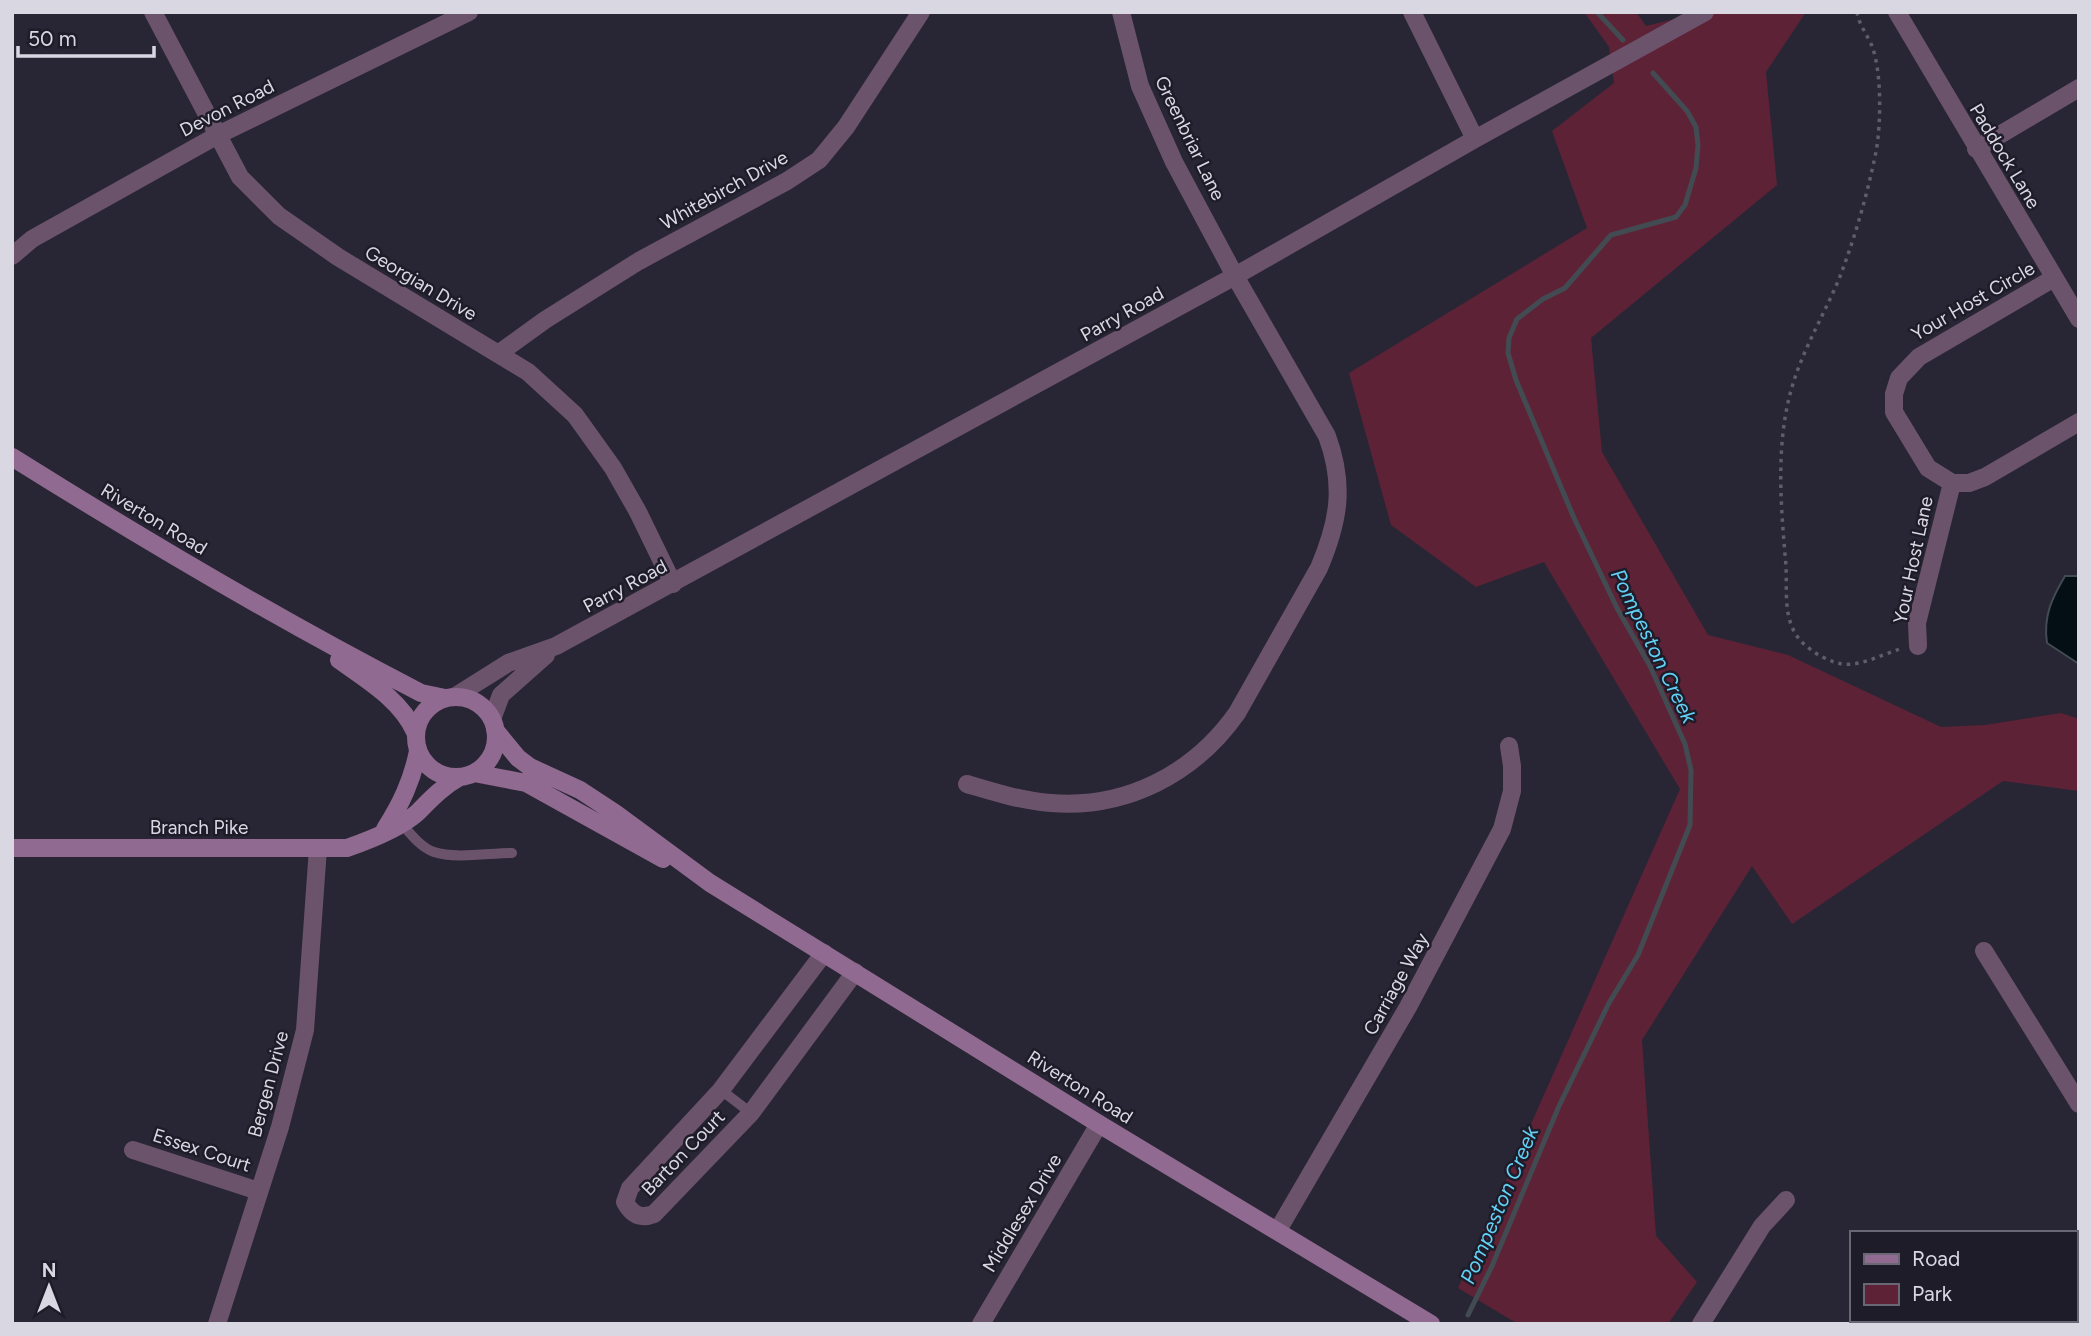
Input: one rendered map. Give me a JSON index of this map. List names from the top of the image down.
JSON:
{
  "streets": {
    "main road": ["Riverton Road", "Branch Pike"],
    "street": [
      "Devon Road",
      "Greenbriar Lane",
      "Paddock Lane",
      "Whitebirch Drive",
      "Georgian Drive",
      "Your Host Circle",
      "Parry Road",
      "Your Host Lane",
      "Carriage Way",
      "Bergen Drive",
      "Essex Court",
      "Barton Court",
      "Middlesex Drive"
    ]
  },
  "crossings": [
    ["Devon Road", "Georgian Drive"],
    ["Greenbriar Lane", "Parry Road"],
    ["Paddock Lane", "Your Host Circle"],
    ["Whitebirch Drive", "Georgian Drive"],
    ["Georgian Drive", "Parry Road"],
    ["Your Host Circle", "Your Host Lane"],
    ["Parry Road", "Riverton Road"],
    ["Parry Road", "Branch Pike"],
    ["Riverton Road", "Branch Pike"],
    ["Riverton Road", "Carriage Way"],
    ["Riverton Road", "Barton Court"],
    ["Riverton Road", "Middlesex Drive"],
    ["Branch Pike", "Bergen Drive"],
    ["Bergen Drive", "Essex Court"]
  ],
  "water": ["Pompeston Creek"],
  "legend": ["Road", "Park"],
  "scale_bar": "50 m",
  "north": "top"
}
